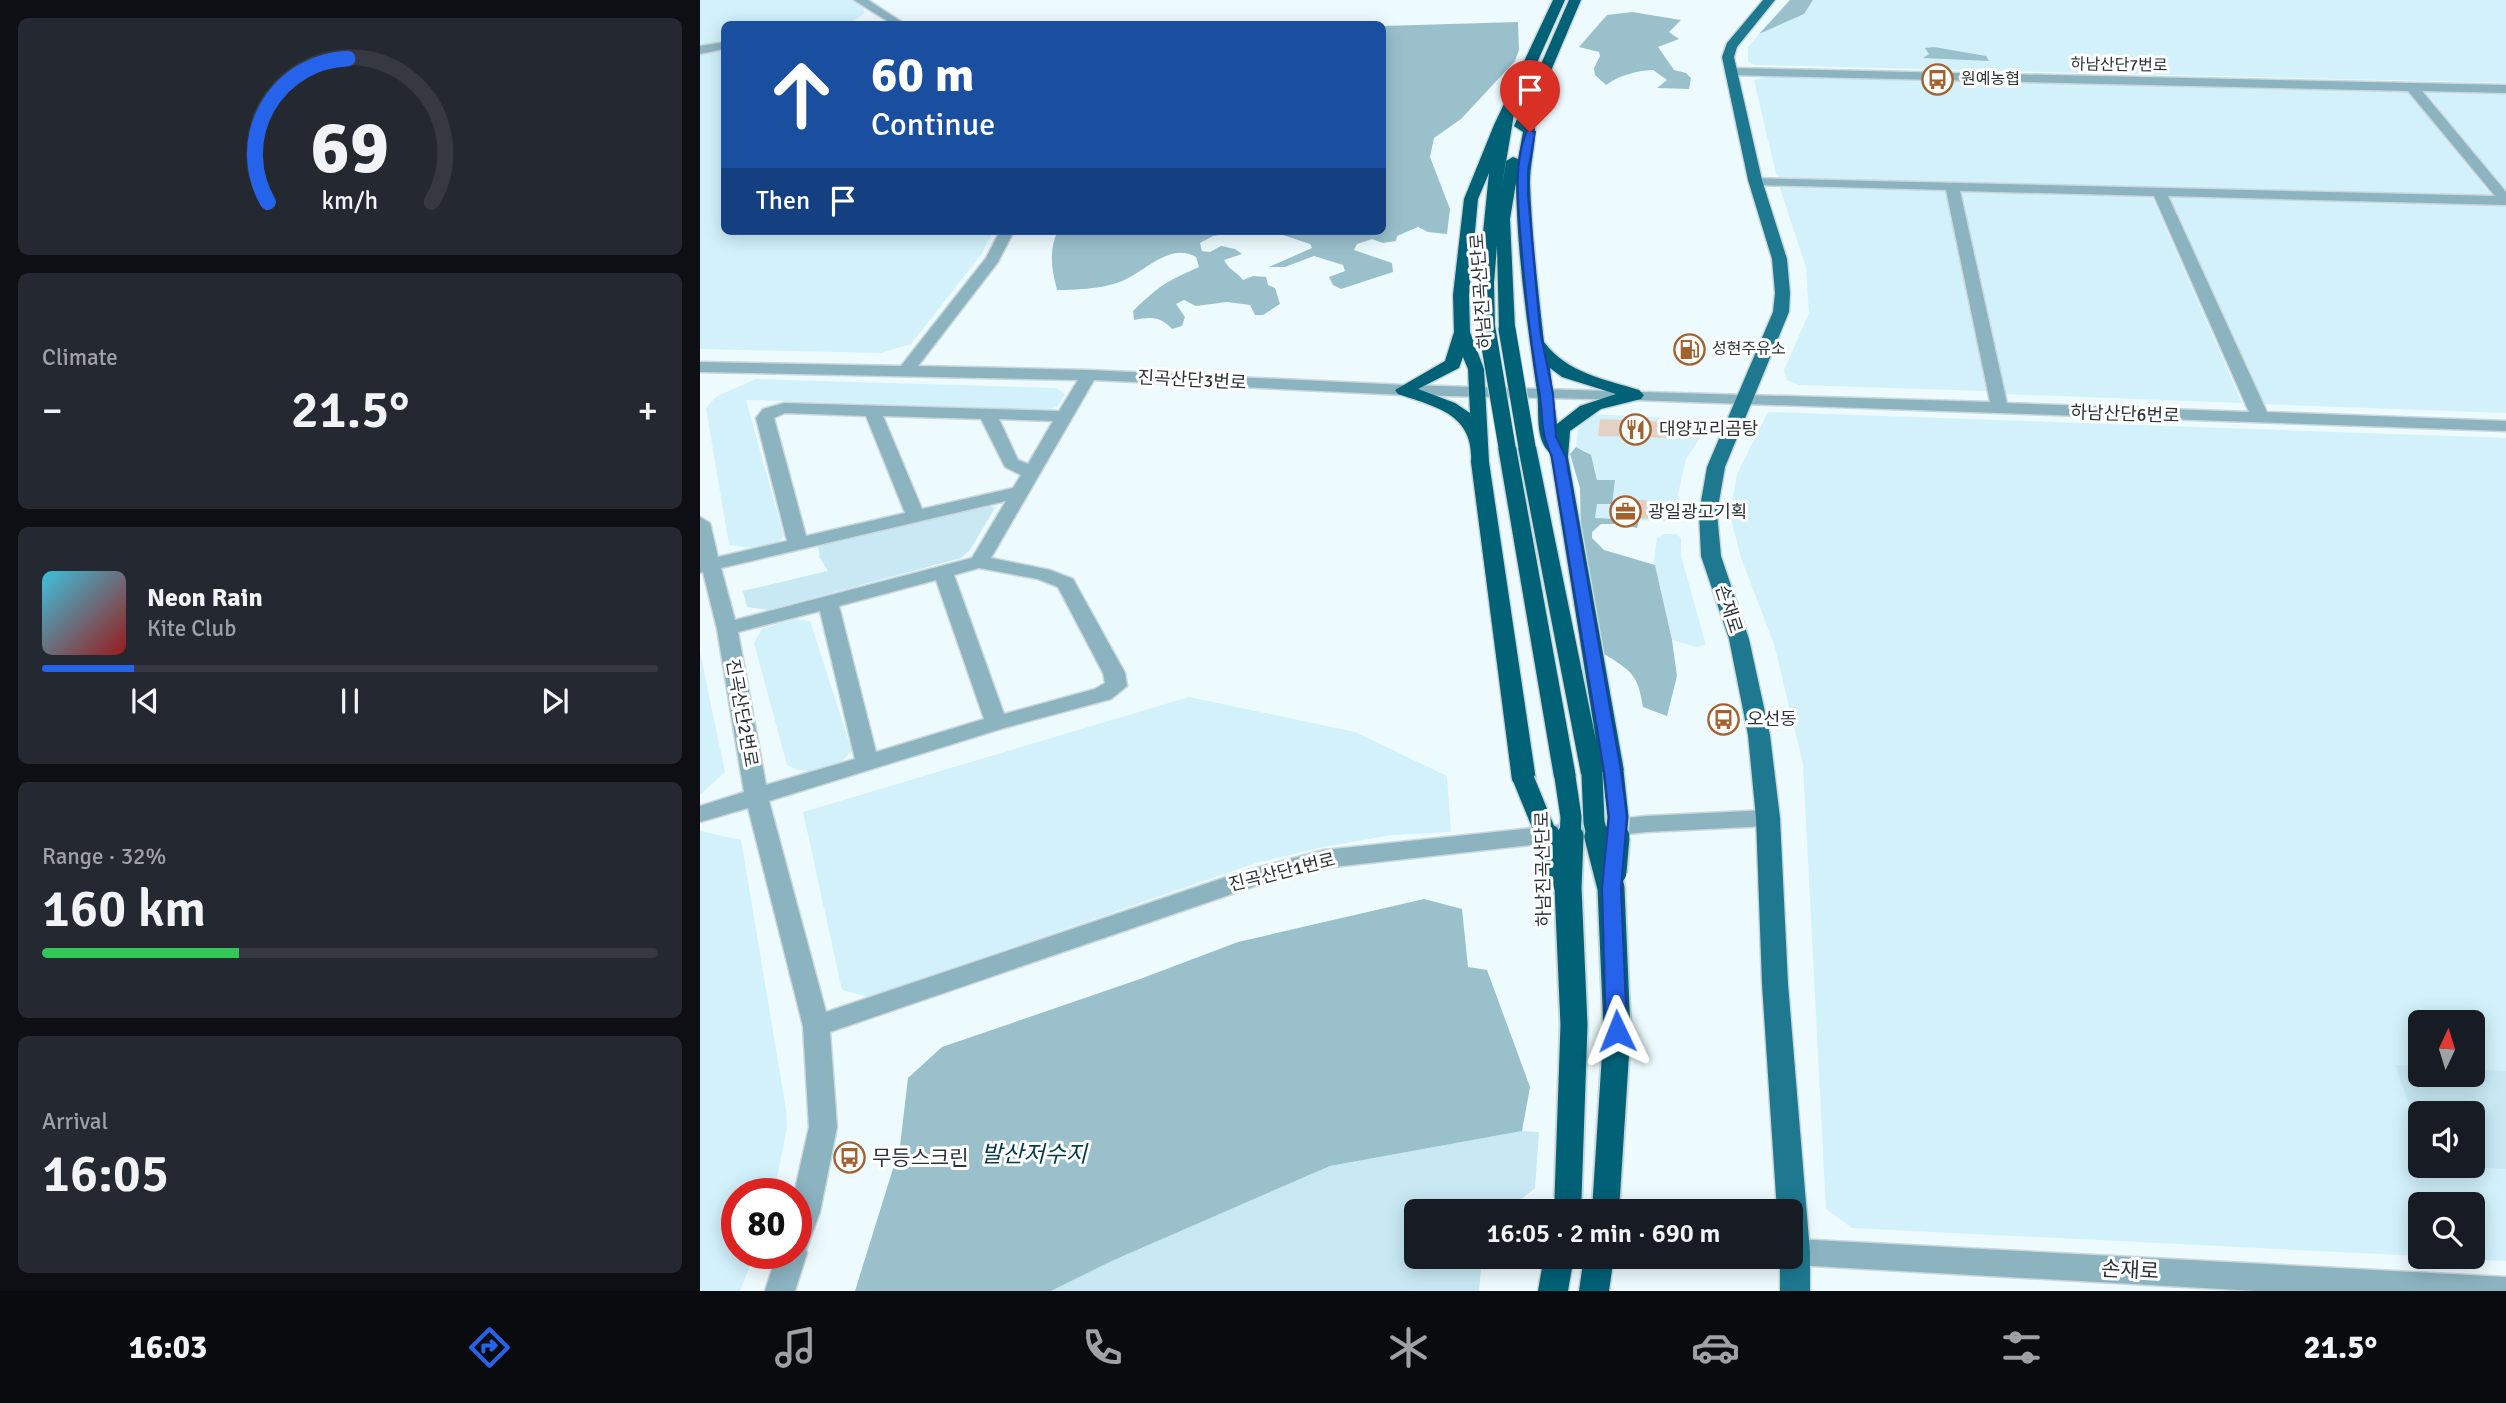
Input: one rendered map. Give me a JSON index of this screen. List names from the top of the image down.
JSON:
{
  "streets": {
    "highway": ["하남진곡산단로"],
    "main road": ["손재로"],
    "street": [
      "하남산단7번로",
      "진곡산단3번로",
      "하남산단6번로",
      "진곡산단2번로",
      "진곡산단1번로"
    ]
  },
  "crossings": [
    ["하남산단7번로", "손재로"],
    ["진곡산단3번로", "하남산단6번로"],
    ["하남산단6번로", "손재로"],
    ["손재로", "진곡산단1번로"]
  ],
  "water": ["발산저수지"],
  "places": {
    "bus stop": ["원예농협", "오선동", "무등스크린"],
    "fuel station": ["성현주유소"],
    "restaurant": ["대양꼬리곰탕"],
    "office": ["광일광고기획"]
  },
  "north": "top",
  "page": {
    "turn": ["60 m", "Continue"],
    "then": "Then",
    "tile": [
      "Climate",
      ["Range · 32%", "160 km"],
      ["Arrival", "16:05"]
    ],
    "heat": ["−", "21.5°", "+"],
    "song": ["Neon Rain", "Kite Club"],
    "limit": "80",
    "trip": "16:05 · 2 min · 690 m",
    "tabs": ["16:03", "21.5°"],
    "gauge": ["69", "km/h"]
  }
}
